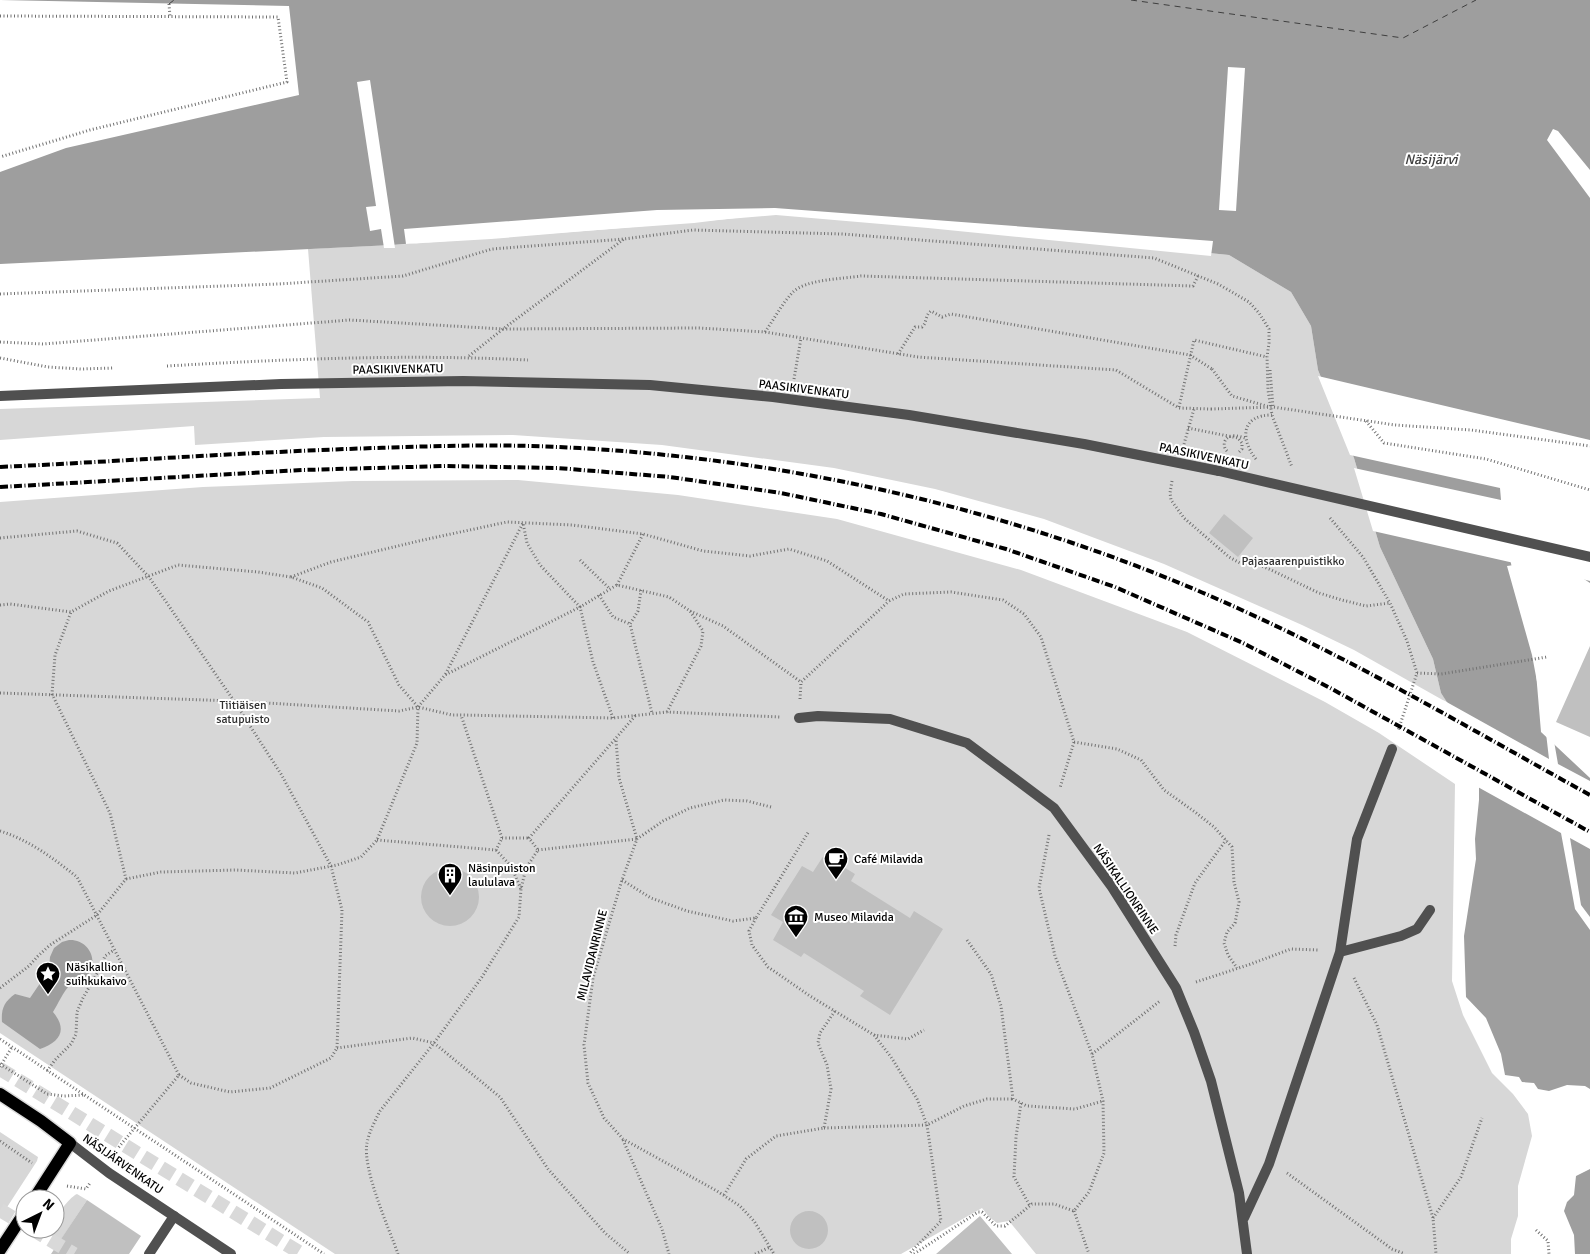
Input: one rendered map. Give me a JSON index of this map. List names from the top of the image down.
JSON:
{
  "streets": {
    "main road": ["NÄSIJÄRVENKATU"],
    "street": ["PAASIKIVENKATU", "NÄSIKALLIONRINNE"],
    "path": ["MILAVIDANRINNE"]
  },
  "water": ["Näsijärvi"],
  "parks": ["Pajasaarenpuistikko", "Tiitiäisen satupuisto"],
  "places": {
    "cafe": ["Café Milavida"],
    "building": ["Näsinpuiston laululava"],
    "museum": ["Museo Milavida"],
    "place": ["Näsikallion suihkukaivo"]
  },
  "north": "top right"
}
